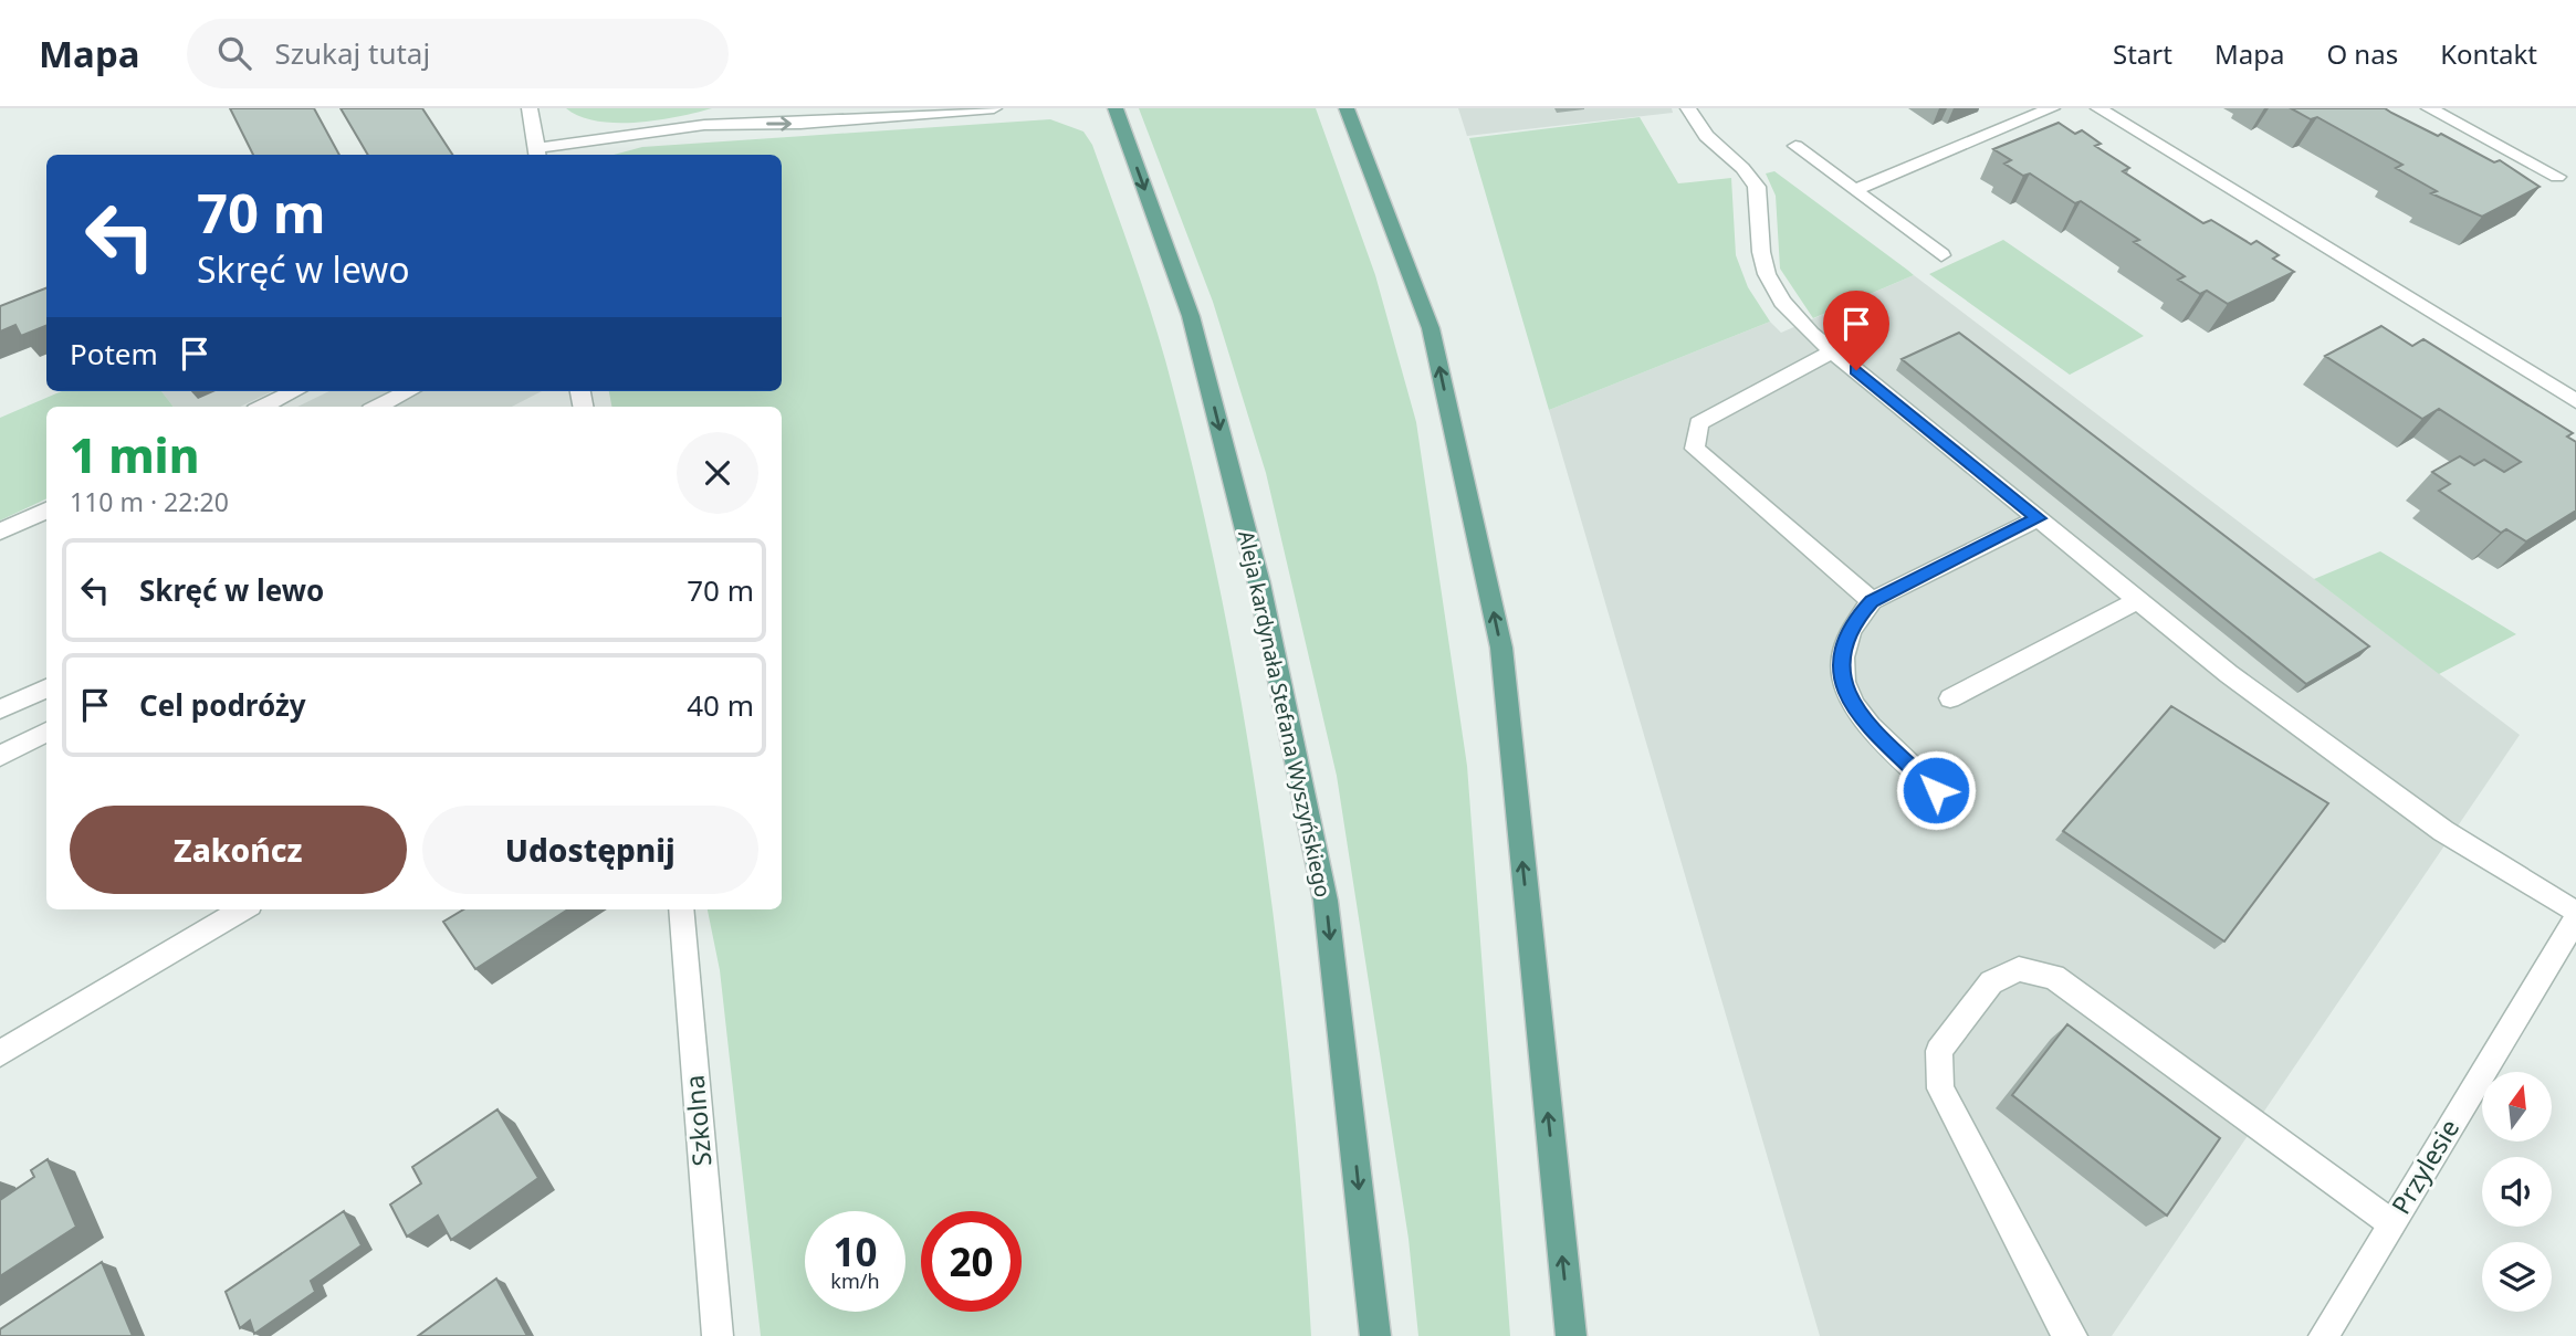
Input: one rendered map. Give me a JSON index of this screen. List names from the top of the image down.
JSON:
{
  "streets": {
    "main road": ["Aleja kardynała Stefana Wyszyńskiego"],
    "street": ["Szkolna", "Przylesie"]
  },
  "north": "top",
  "page": {
    "header": "Mapa",
    "search": "Szukaj tutaj",
    "nav": [
      "Start",
      "Mapa",
      "O nas",
      "Kontakt"
    ],
    "turn": ["70 m", "Skręć w lewo"],
    "then": "Potem",
    "heading": ["1 min", "110 m · 22:20"],
    "list": [
      {
        "name": "Skręć w lewo",
        "value": "70 m"
      },
      {
        "name": "Cel podróży",
        "value": "40 m"
      }
    ],
    "buttons": ["Zakończ", "Udostępnij"],
    "speed": "10 km/h",
    "limit": "20"
  }
}
